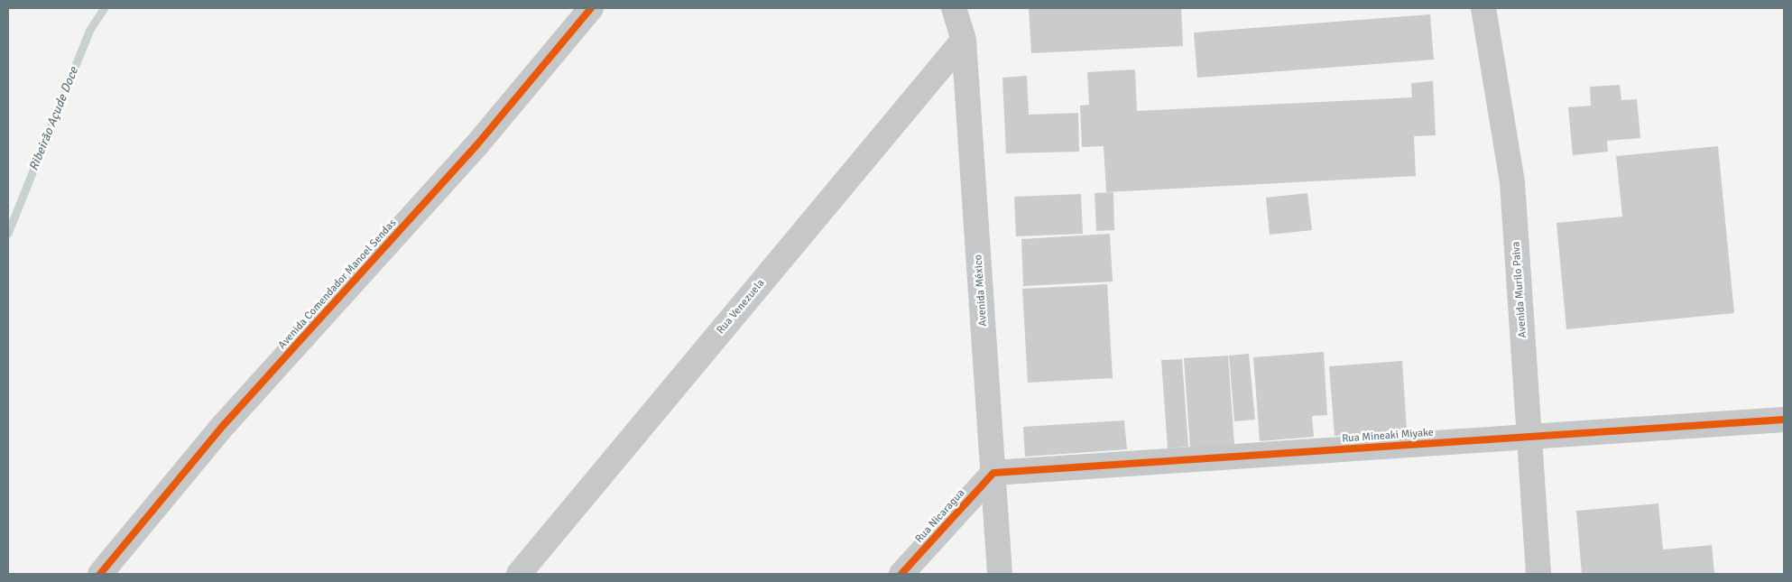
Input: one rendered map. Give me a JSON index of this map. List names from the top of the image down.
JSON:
{
  "streets": {
    "street": [
      "Avenida Comendador Manoel Sendas",
      "Avenida Murilo Paiva",
      "Avenida México",
      "Rua Venezuela",
      "Rua Mineaki Miyake",
      "Rua Nicaragua"
    ]
  },
  "crossings": [
    ["Avenida Murilo Paiva", "Rua Mineaki Miyake"],
    ["Avenida México", "Rua Venezuela"],
    ["Avenida México", "Rua Mineaki Miyake"],
    ["Avenida México", "Rua Nicaragua"],
    ["Rua Mineaki Miyake", "Rua Nicaragua"]
  ],
  "water": ["Ribeirão Açude Doce"]
}
